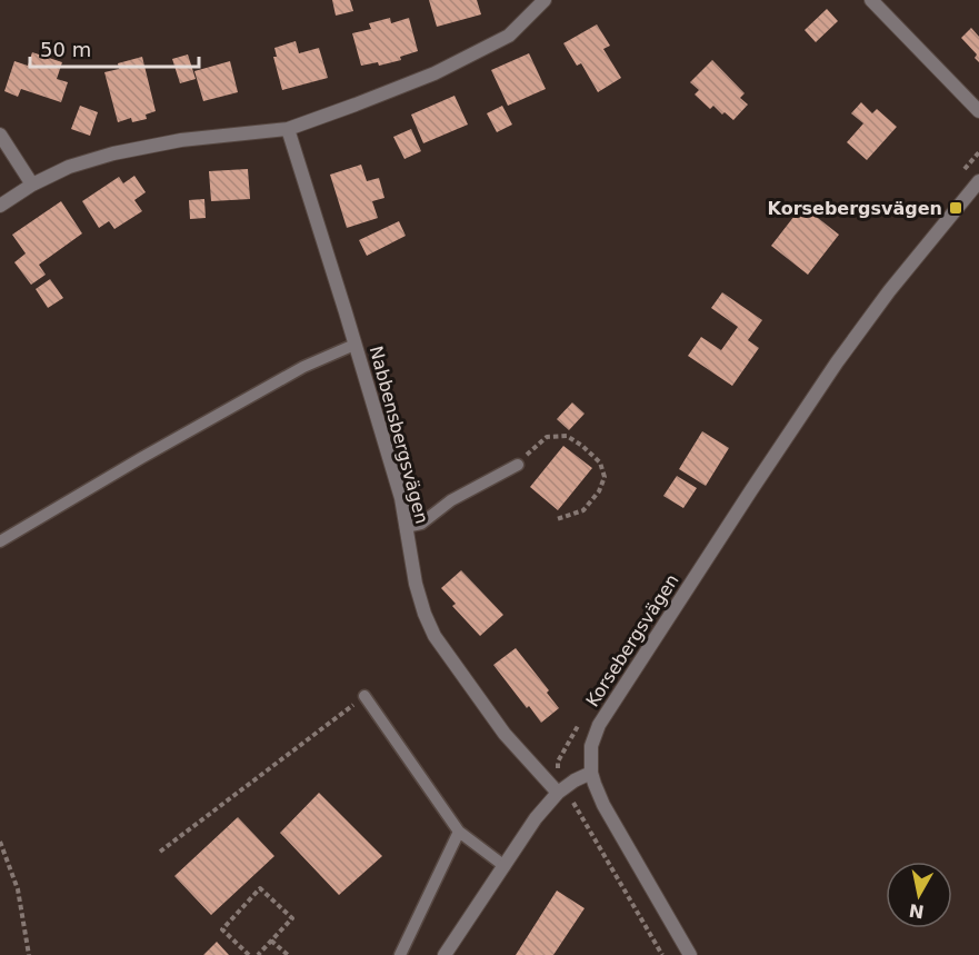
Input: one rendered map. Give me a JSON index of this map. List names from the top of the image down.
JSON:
{
  "streets": {
    "street": ["Nabbensbergsvägen", "Korsebergsvägen"]
  },
  "places": {
    "transit": ["Korsebergsvägen"]
  },
  "scale_bar": "50 m",
  "north": "bottom"
}
